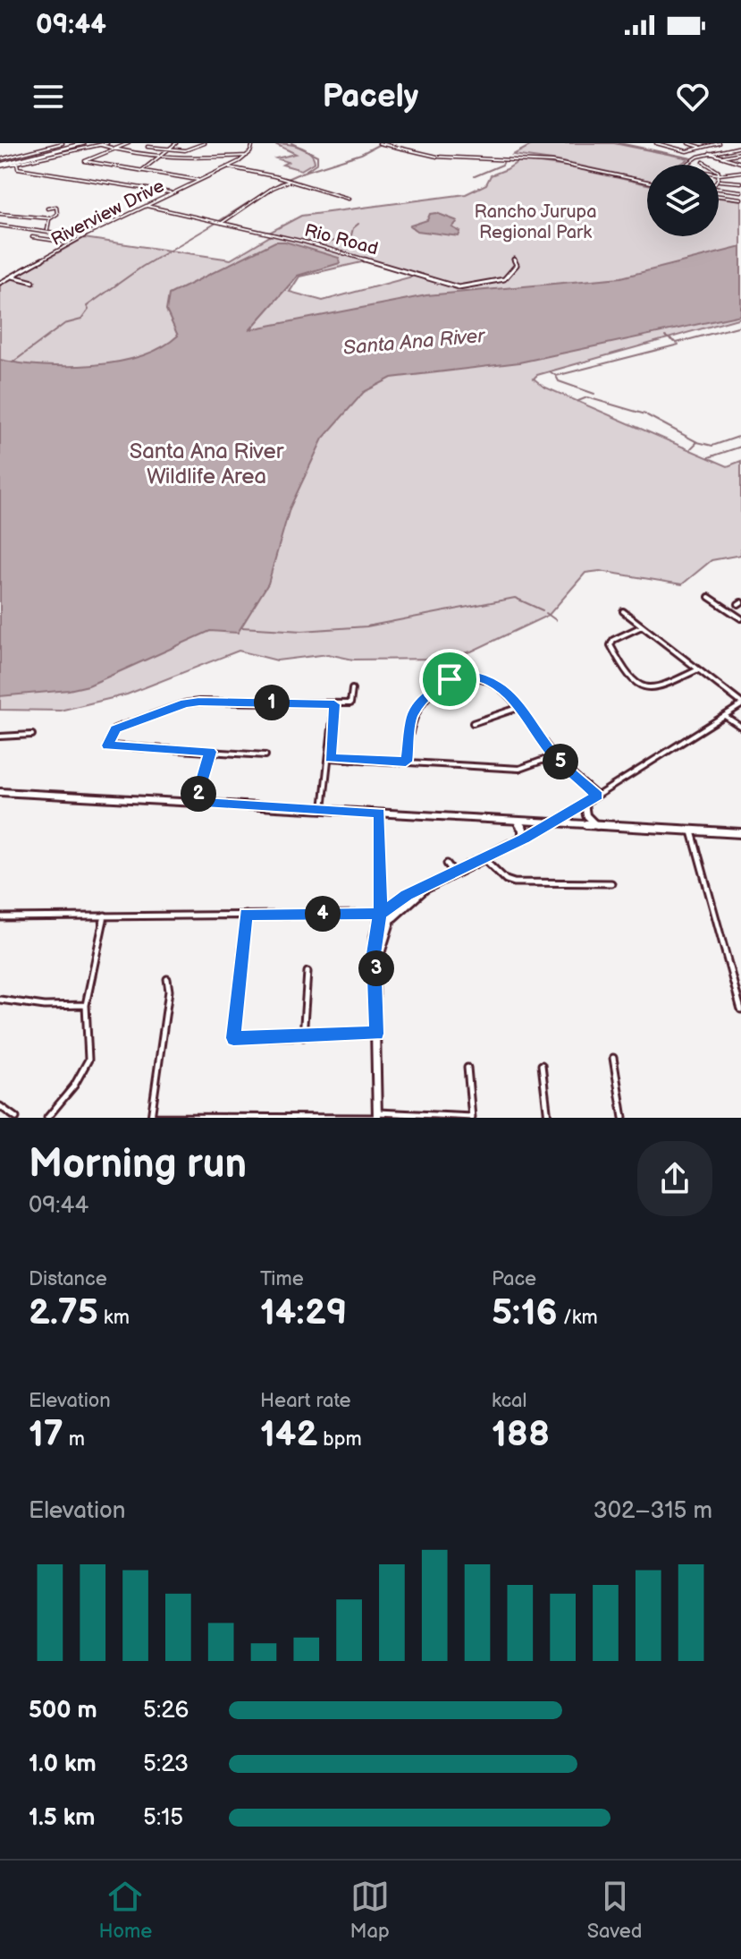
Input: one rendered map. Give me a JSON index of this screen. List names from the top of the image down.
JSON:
{
  "streets": {
    "street": ["Riverview Drive", "Rio Road"]
  },
  "crossings": [
    ["Riverview Drive", "Rio Road"]
  ],
  "water": ["Santa Ana River"],
  "parks": ["Rancho Jurupa Regional Park", "Santa Ana River Wildlife Area"],
  "page": {
    "status": "09:44",
    "header": "Pacely",
    "pins": [
      "1",
      "5",
      "2",
      "4",
      "3"
    ],
    "heading": ["Morning run", "09:44"],
    "stats": [
      ["Distance", "2.75 km"],
      ["Time", "14:29"],
      ["Pace", "5:16 /km"],
      ["Elevation", "17 m"],
      ["Heart rate", "142 bpm"],
      ["kcal", "188"]
    ],
    "chart": ["Elevation", "302–315 m"],
    "list": [
      {
        "name": "500 m",
        "note": "5:26"
      },
      {
        "name": "1.0 km",
        "note": "5:23"
      },
      {
        "name": "1.5 km",
        "note": "5:15"
      }
    ],
    "tabs": ["Home", "Map", "Saved"]
  }
}
